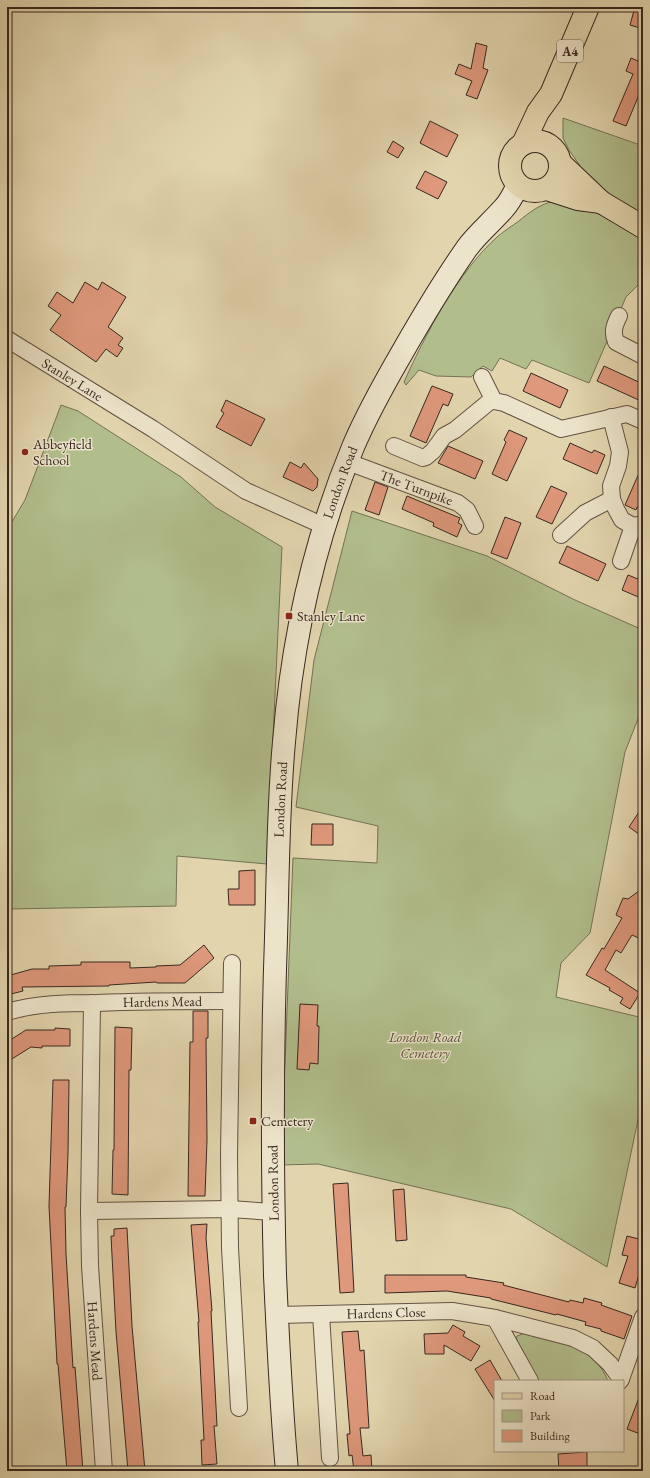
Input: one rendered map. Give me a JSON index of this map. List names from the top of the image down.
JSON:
{
  "streets": {
    "main road": ["A4"],
    "street": [
      "Stanley Lane",
      "London Road",
      "The Turnpike",
      "Hardens Mead",
      "Hardens Close"
    ]
  },
  "crossings": [
    ["A4", "London Road"],
    ["Stanley Lane", "London Road"],
    ["London Road", "The Turnpike"],
    ["London Road", "Hardens Close"]
  ],
  "parks": ["London Road Cemetery"],
  "places": {
    "other": ["Abbeyfield School"],
    "transit": ["Stanley Lane", "Cemetery"]
  },
  "legend": ["Road", "Park", "Building"]
}
